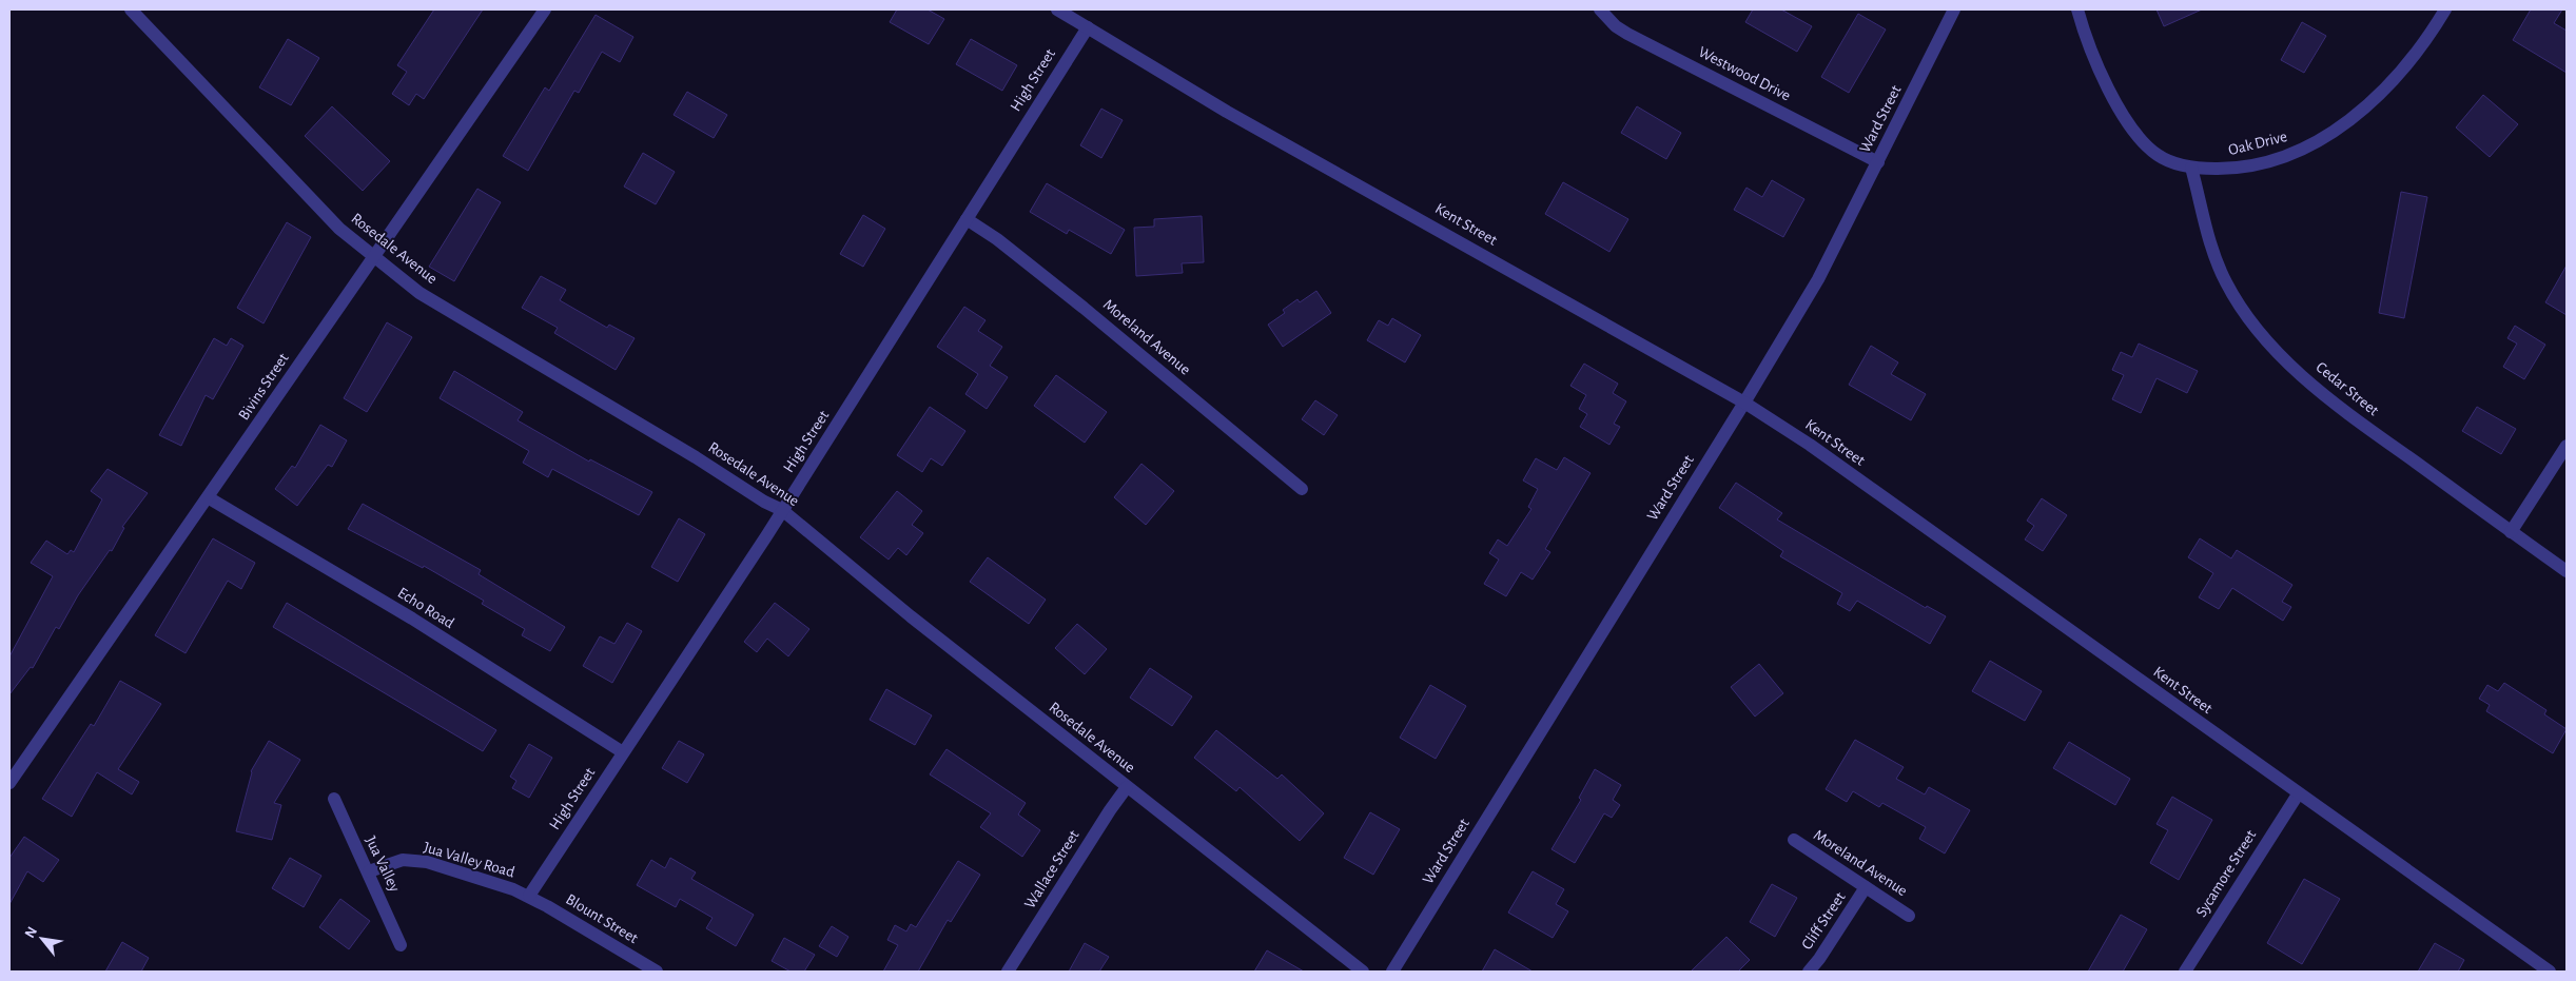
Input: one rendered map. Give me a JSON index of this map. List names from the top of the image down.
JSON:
{
  "streets": {
    "street": [
      "Westwood Drive",
      "High Street",
      "Ward Street",
      "Oak Drive",
      "Kent Street",
      "Rosedale Avenue",
      "Moreland Avenue",
      "Bivins Street",
      "Cedar Street",
      "Echo Road",
      "Jua Valley Road",
      "Jua Valley",
      "Wallace Street",
      "Sycamore Street",
      "Blount Street",
      "Cliff Street"
    ]
  },
  "crossings": [
    ["Westwood Drive", "Ward Street"],
    ["High Street", "Kent Street"],
    ["High Street", "Rosedale Avenue"],
    ["High Street", "Moreland Avenue"],
    ["High Street", "Echo Road"],
    ["High Street", "Jua Valley Road"],
    ["High Street", "Blount Street"],
    ["Ward Street", "Kent Street"],
    ["Oak Drive", "Cedar Street"],
    ["Kent Street", "Sycamore Street"],
    ["Rosedale Avenue", "Bivins Street"],
    ["Rosedale Avenue", "Wallace Street"],
    ["Moreland Avenue", "Cliff Street"],
    ["Bivins Street", "Echo Road"],
    ["Jua Valley Road", "Jua Valley"],
    ["Jua Valley Road", "Blount Street"]
  ],
  "north": "top left"
}
